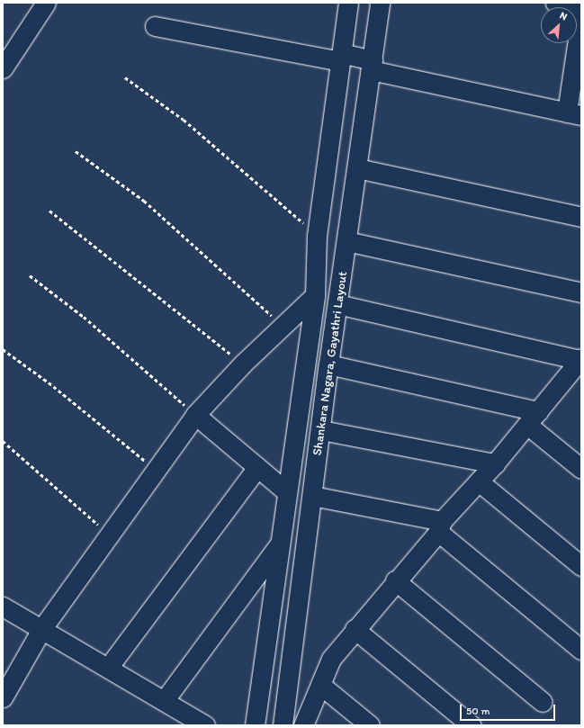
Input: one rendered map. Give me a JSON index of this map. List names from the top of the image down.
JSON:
{
  "streets": {
    "street": ["Shankara Nagara, Gayathri Layout"]
  },
  "scale_bar": "50 m",
  "north": "top right"
}
